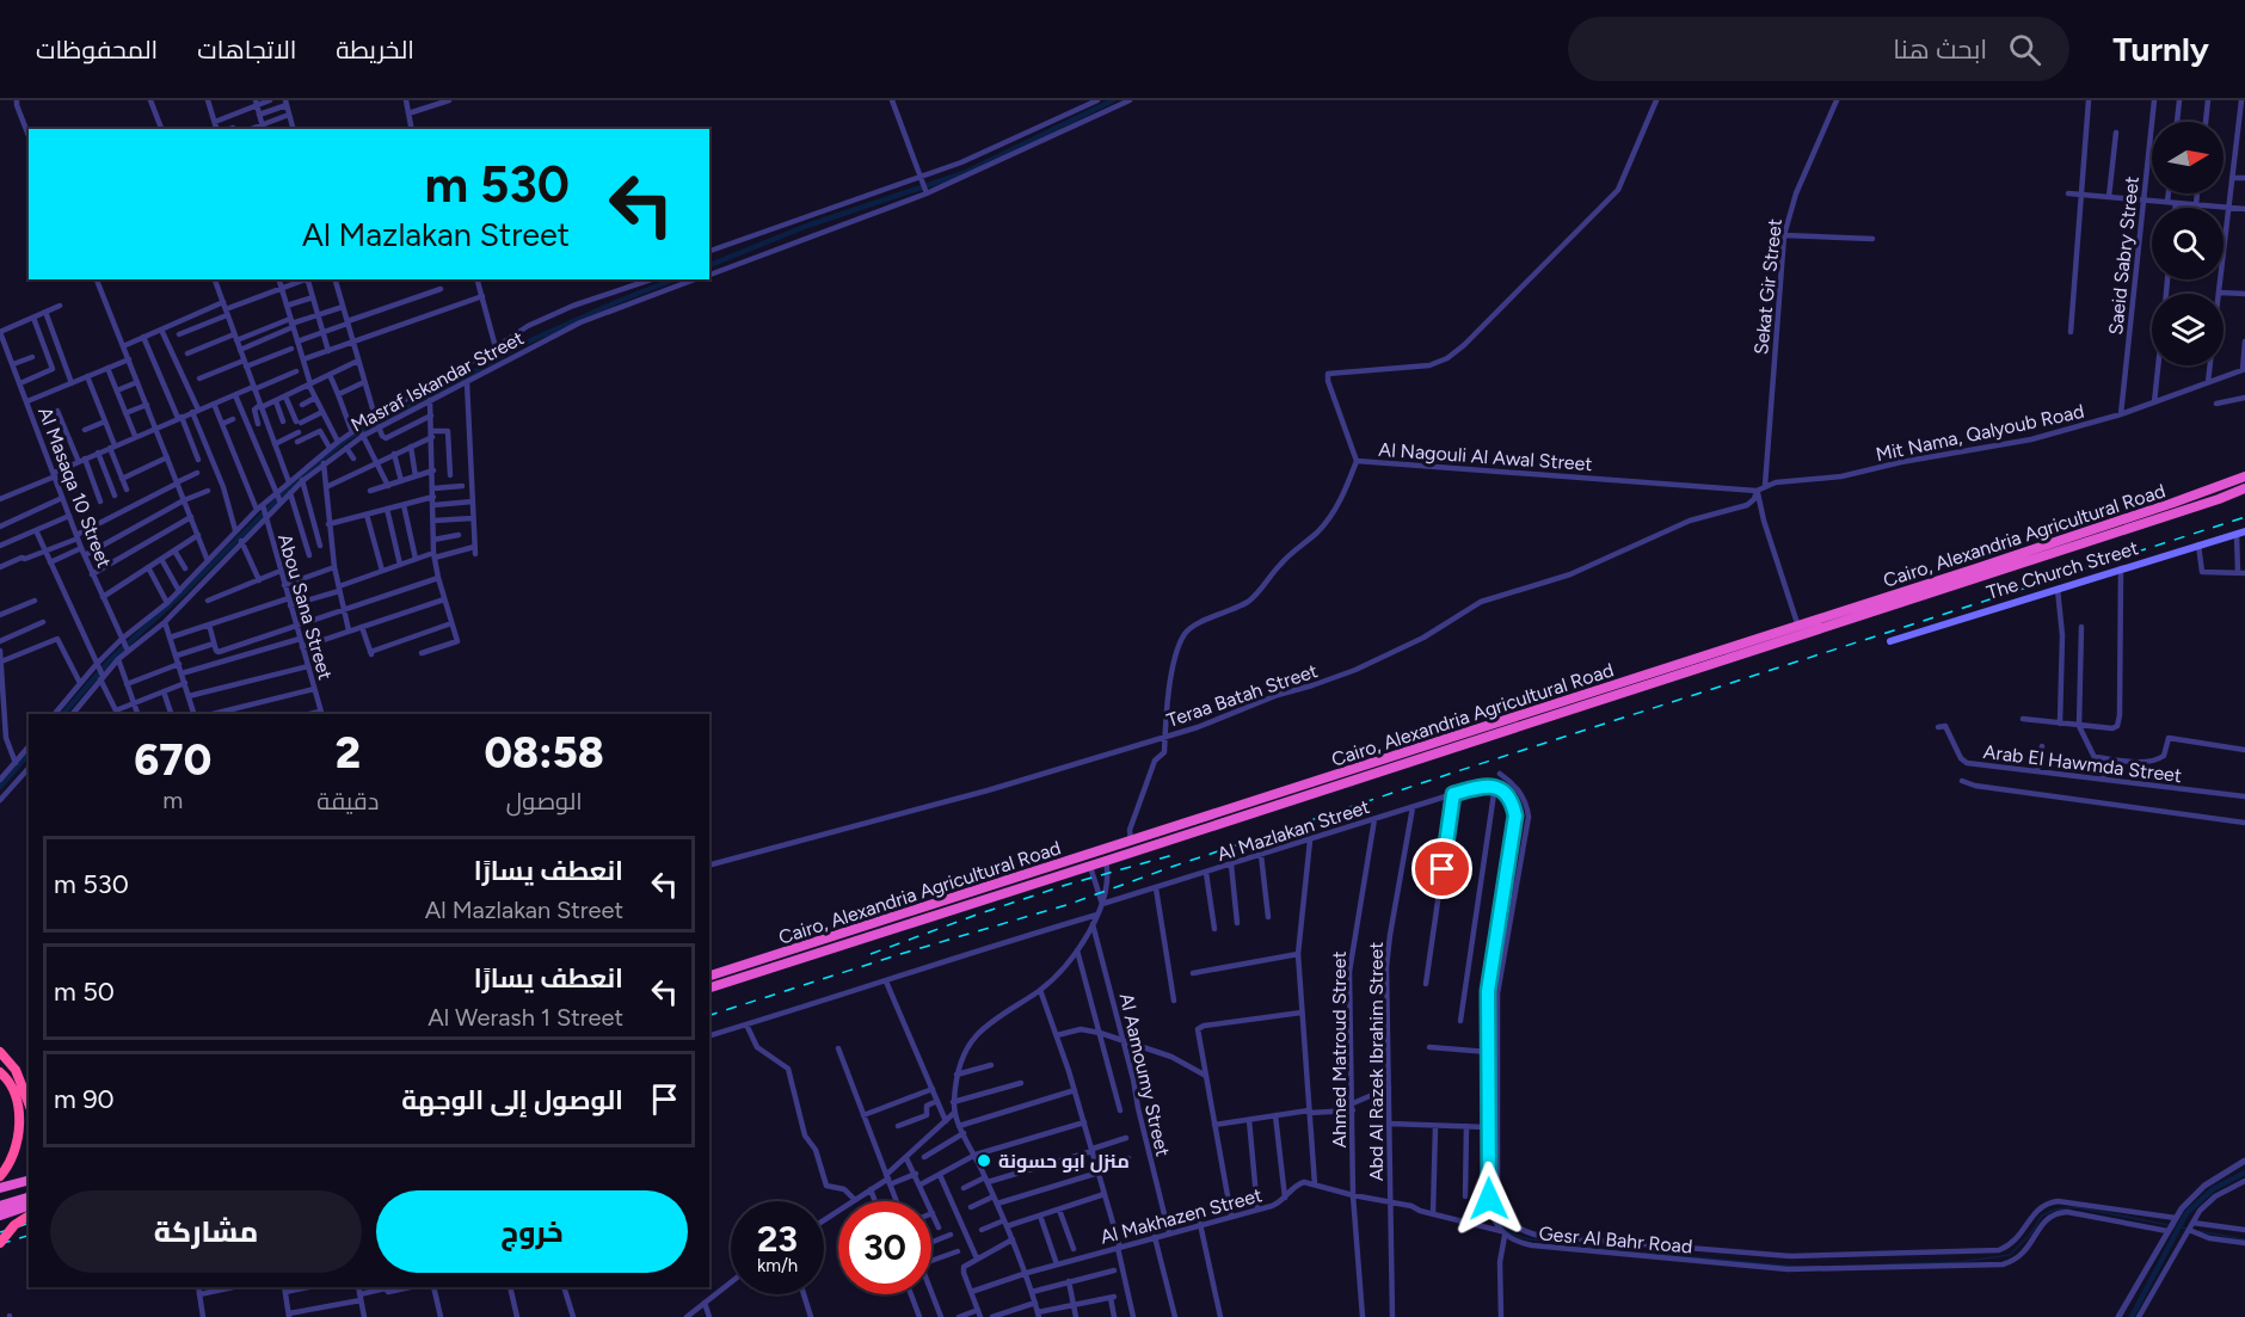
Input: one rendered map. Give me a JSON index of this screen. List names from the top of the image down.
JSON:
{
  "streets": {
    "highway": ["Cairo, Alexandria Agricultural Road"],
    "main road": ["The Church Street"],
    "street": [
      "Saeid Sabry Street",
      "Sekat Gir Street",
      "Masraf Iskandar Street",
      "Mit Nama, Qalyoub Road",
      "Al Nagouli Al Awal Street",
      "Al Masaqa 10 Street",
      "Abou Sana Street",
      "Teraa Batah Street",
      "Arab El Hawmda Street",
      "Al Mazlakan Street",
      "Ahmed Matroud Street",
      "Abd Al Razek Ibrahim Street",
      "Al Aamoumy Street",
      "Al Makhazen Street",
      "Gesr Al Bahr Road"
    ]
  },
  "crossings": [
    ["Saeid Sabry Street", "Mit Nama, Qalyoub Road"],
    ["Sekat Gir Street", "Mit Nama, Qalyoub Road"],
    ["Masraf Iskandar Street", "Al Masaqa 10 Street"],
    ["Masraf Iskandar Street", "Abou Sana Street"],
    ["Mit Nama, Qalyoub Road", "Al Nagouli Al Awal Street"],
    ["Mit Nama, Qalyoub Road", "Teraa Batah Street"],
    ["Al Nagouli Al Awal Street", "Cairo, Alexandria Agricultural Road"],
    ["Al Nagouli Al Awal Street", "Teraa Batah Street"],
    ["Al Mazlakan Street", "Ahmed Matroud Street"],
    ["Al Mazlakan Street", "Abd Al Razek Ibrahim Street"],
    ["Al Aamoumy Street", "Al Makhazen Street"]
  ],
  "places": ["منزل ابو حسونة"],
  "north": "right",
  "page": {
    "header": "Turnly",
    "search": "ابحث هنا",
    "nav": ["الخريطة", "الاتجاهات", "المحفوظات"],
    "turn": ["530 m", "Al Mazlakan Street"],
    "eta": [
      "08:58",
      "الوصول",
      "2",
      "دقيقة",
      "670",
      "m"
    ],
    "list": [
      {
        "name": "انعطف يسارًا",
        "note": "Al Mazlakan Street",
        "value": "530 m"
      },
      {
        "name": "انعطف يسارًا",
        "note": "Al Werash 1 Street",
        "value": "50 m"
      },
      {
        "name": "الوصول إلى الوجهة",
        "value": "90 m"
      }
    ],
    "buttons": ["خروج", "مشاركة"],
    "speed": "23 km/h",
    "limit": "30"
  }
}
